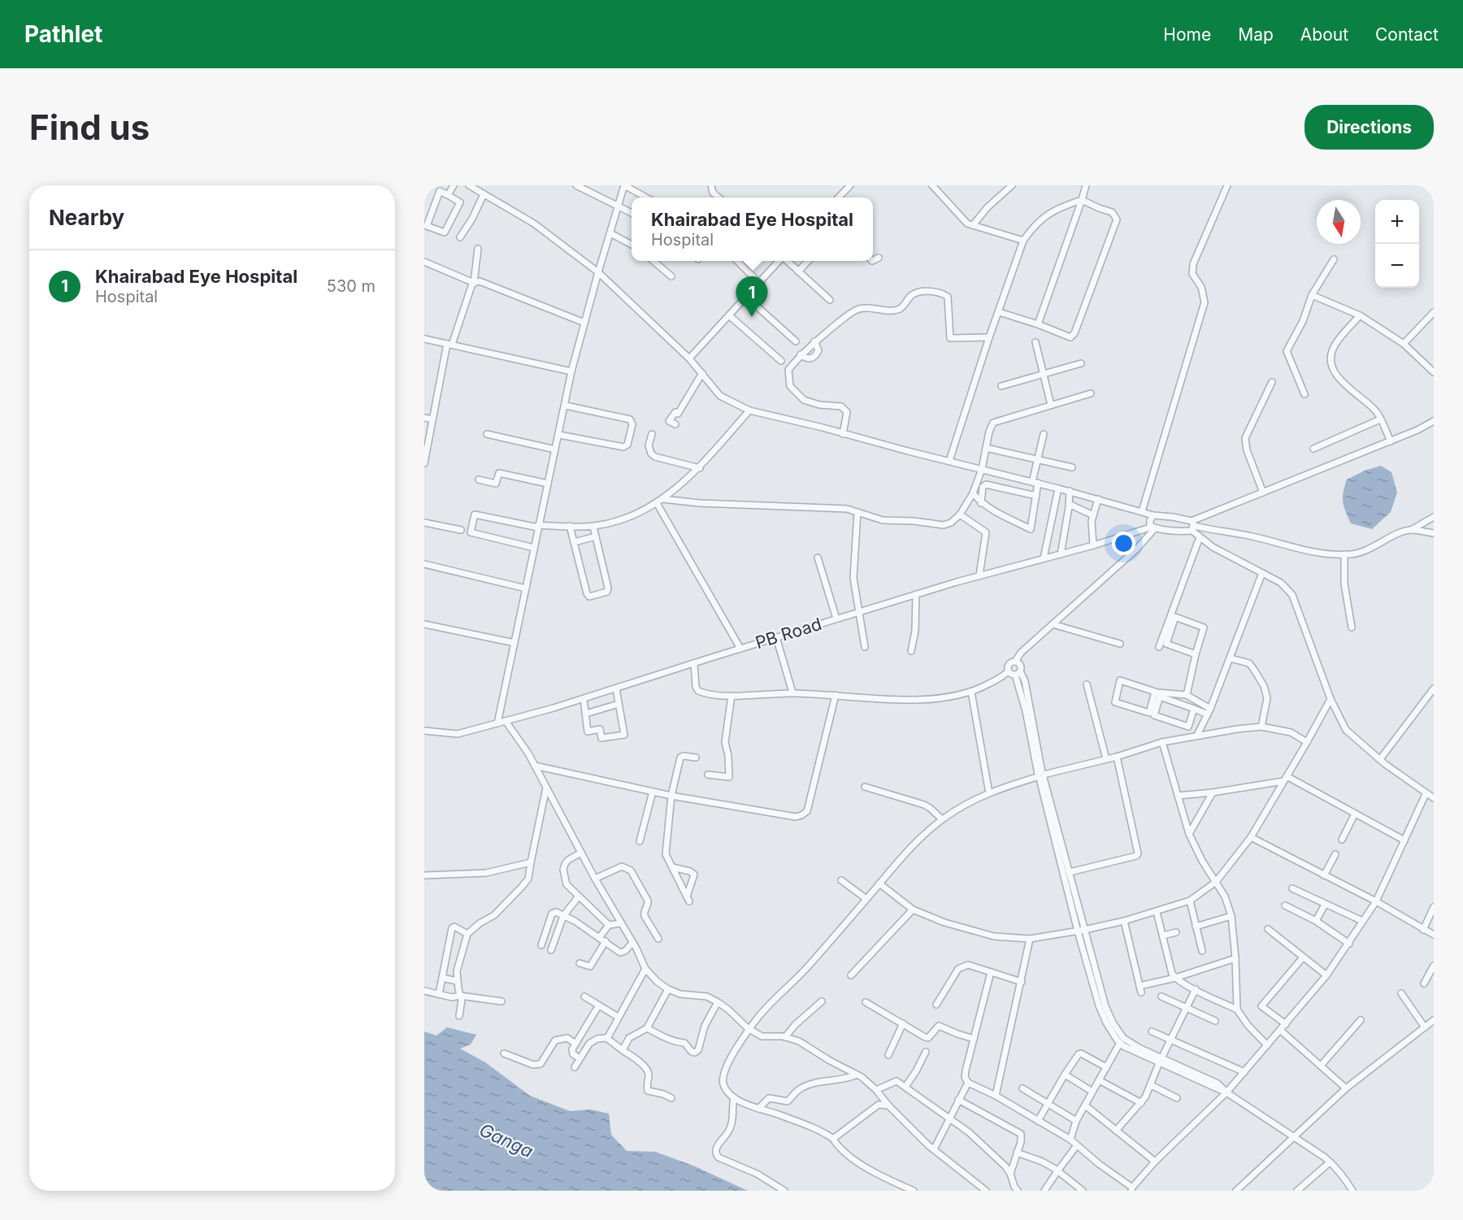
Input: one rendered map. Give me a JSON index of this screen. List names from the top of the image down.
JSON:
{
  "streets": {
    "street": ["PB Road"]
  },
  "water": ["Ganga"],
  "north": "bottom",
  "page": {
    "header": "Pathlet",
    "nav": [
      "Home",
      "Map",
      "About",
      "Contact"
    ],
    "buttons": "Directions",
    "title": "Find us",
    "heading": "Nearby",
    "popup": ["Khairabad Eye Hospital", "Hospital"],
    "map_buttons": ["+", "−"],
    "list": [
      {
        "mark": "1",
        "name": "Khairabad Eye Hospital",
        "note": "Hospital",
        "value": "530 m"
      }
    ],
    "pins": "1"
  }
}
